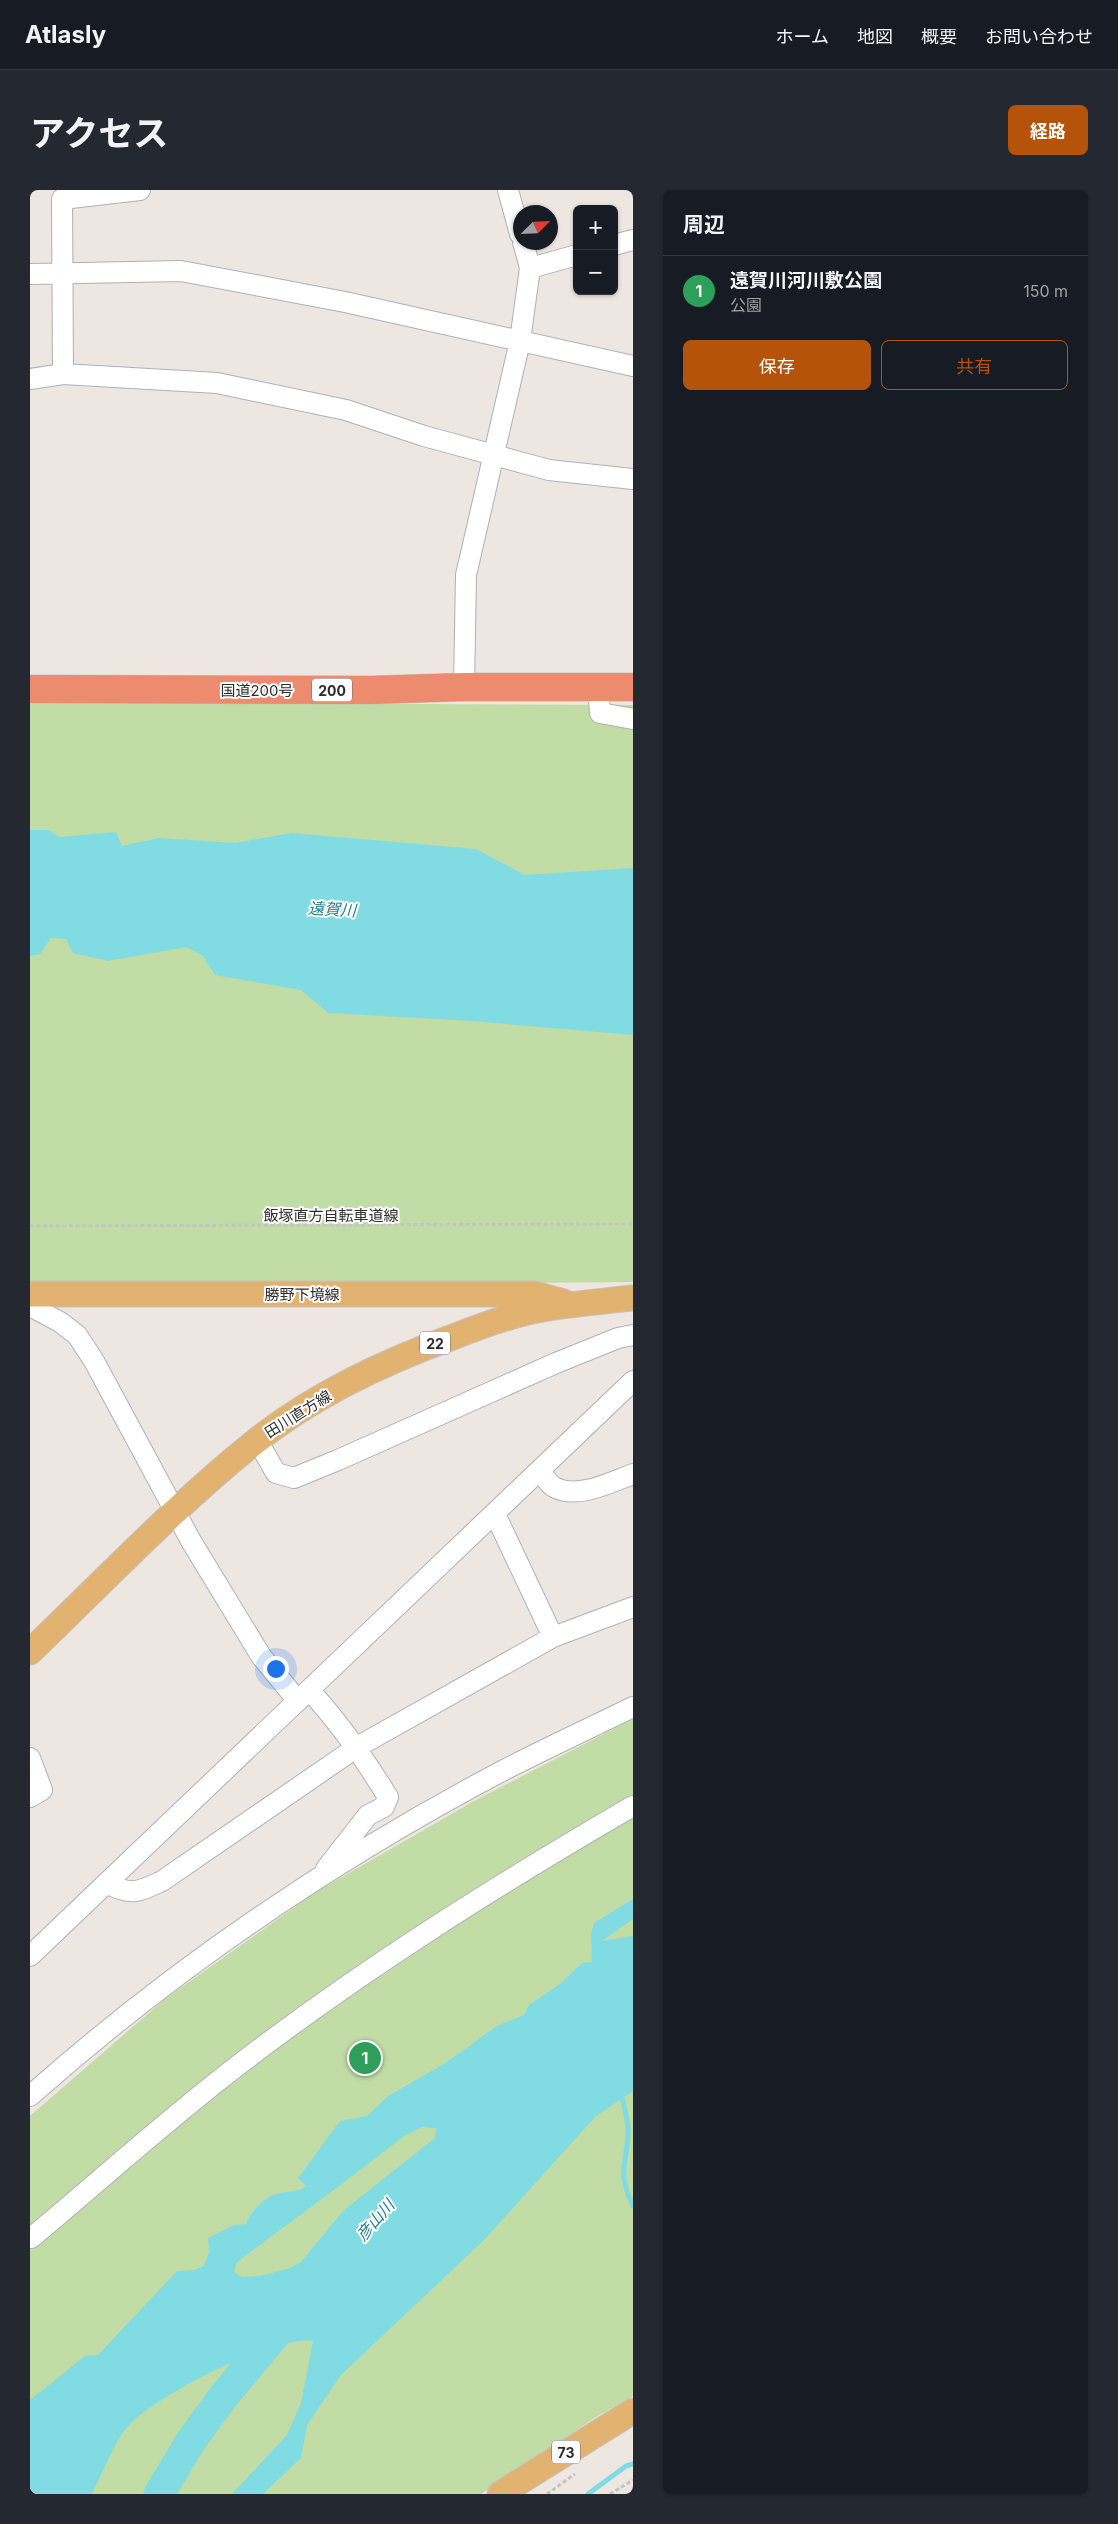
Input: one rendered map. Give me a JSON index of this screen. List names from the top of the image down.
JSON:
{
  "streets": {
    "highway": ["国道200号", "200"],
    "main road": [
      "勝野下境線",
      "22",
      "田川直方線",
      "73"
    ],
    "path": ["飯塚直方自転車道線"]
  },
  "crossings": [
    ["勝野下境線", "田川直方線"]
  ],
  "water": ["遠賀川", "彦山川"],
  "north": "top right",
  "page": {
    "header": "Atlasly",
    "nav": [
      "ホーム",
      "地図",
      "概要",
      "お問い合わせ"
    ],
    "title": "アクセス",
    "buttons": [
      "経路",
      ["保存", "共有"]
    ],
    "heading": "周辺",
    "map_buttons": ["+", "−"],
    "list": [
      {
        "mark": "1",
        "name": "遠賀川河川敷公園",
        "note": "公園",
        "value": "150 m"
      }
    ],
    "pins": "1"
  }
}
